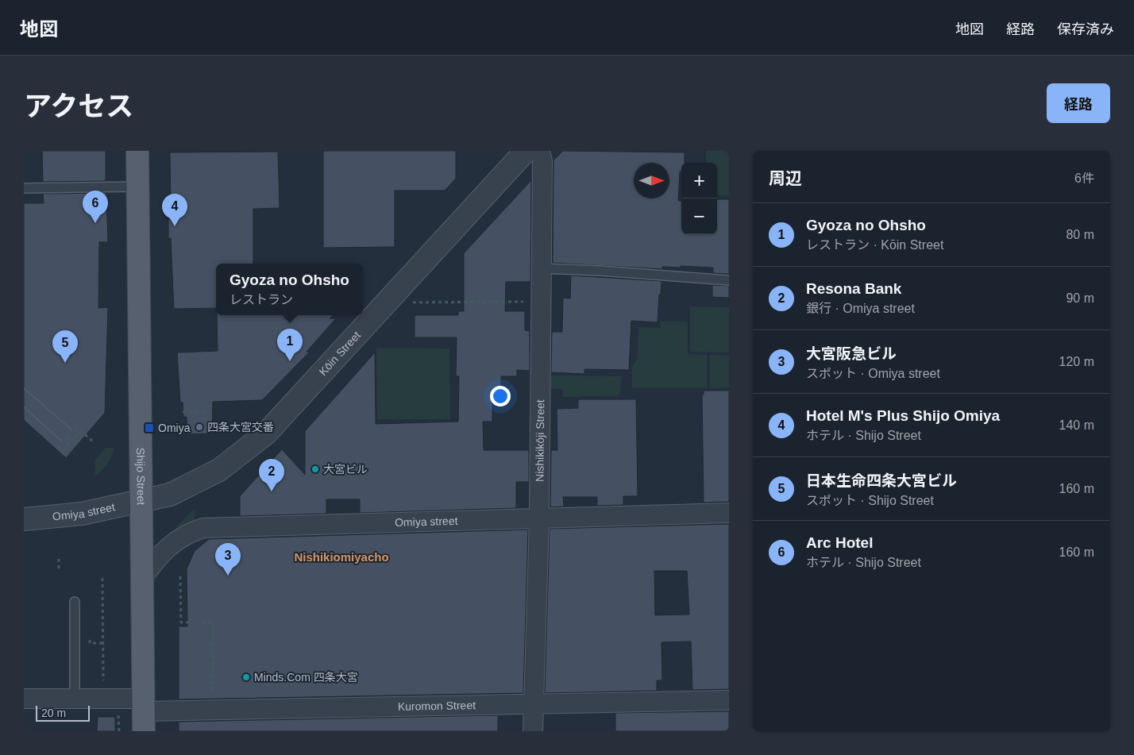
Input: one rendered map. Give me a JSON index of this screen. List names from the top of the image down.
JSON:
{
  "streets": {
    "main road": ["Shijo Street"],
    "street": [
      "Kōin Street",
      "Nishikikōji Street",
      "Omiya street",
      "Kuromon Street"
    ]
  },
  "crossings": [
    ["Kōin Street", "Shijo Street"],
    ["Kōin Street", "Omiya street"],
    ["Nishikikōji Street", "Omiya street"],
    ["Nishikikōji Street", "Kuromon Street"],
    ["Shijo Street", "Omiya street"],
    ["Shijo Street", "Kuromon Street"]
  ],
  "districts": ["Nishikiomiyacho"],
  "places": {
    "other": ["四条大宮交番", "大宮ビル", "Minds.Com 四条大宮"],
    "transit": ["Omiya"]
  },
  "scale_bar": "20 m",
  "north": "right",
  "page": {
    "header": "地図",
    "nav": ["地図", "経路", "保存済み"],
    "title": "アクセス",
    "buttons": "経路",
    "heading": ["周辺", "6件"],
    "map_buttons": ["+", "−"],
    "pins": [
      "6",
      "4",
      "1",
      "5",
      "2",
      "3"
    ],
    "list": [
      {
        "mark": "1",
        "name": "Gyoza no Ohsho",
        "note": "レストラン · Kōin Street",
        "value": "80 m"
      },
      {
        "mark": "2",
        "name": "Resona Bank",
        "note": "銀行 · Omiya street",
        "value": "90 m"
      },
      {
        "mark": "3",
        "name": "大宮阪急ビル",
        "note": "スポット · Omiya street",
        "value": "120 m"
      },
      {
        "mark": "4",
        "name": "Hotel M's Plus Shijo Omiya",
        "note": "ホテル · Shijo Street",
        "value": "140 m"
      },
      {
        "mark": "5",
        "name": "日本生命四条大宮ビル",
        "note": "スポット · Shijo Street",
        "value": "160 m"
      },
      {
        "mark": "6",
        "name": "Arc Hotel",
        "note": "ホテル · Shijo Street",
        "value": "160 m"
      }
    ],
    "popup": ["Gyoza no Ohsho", "レストラン"],
    "scale": "20 m"
  }
}
